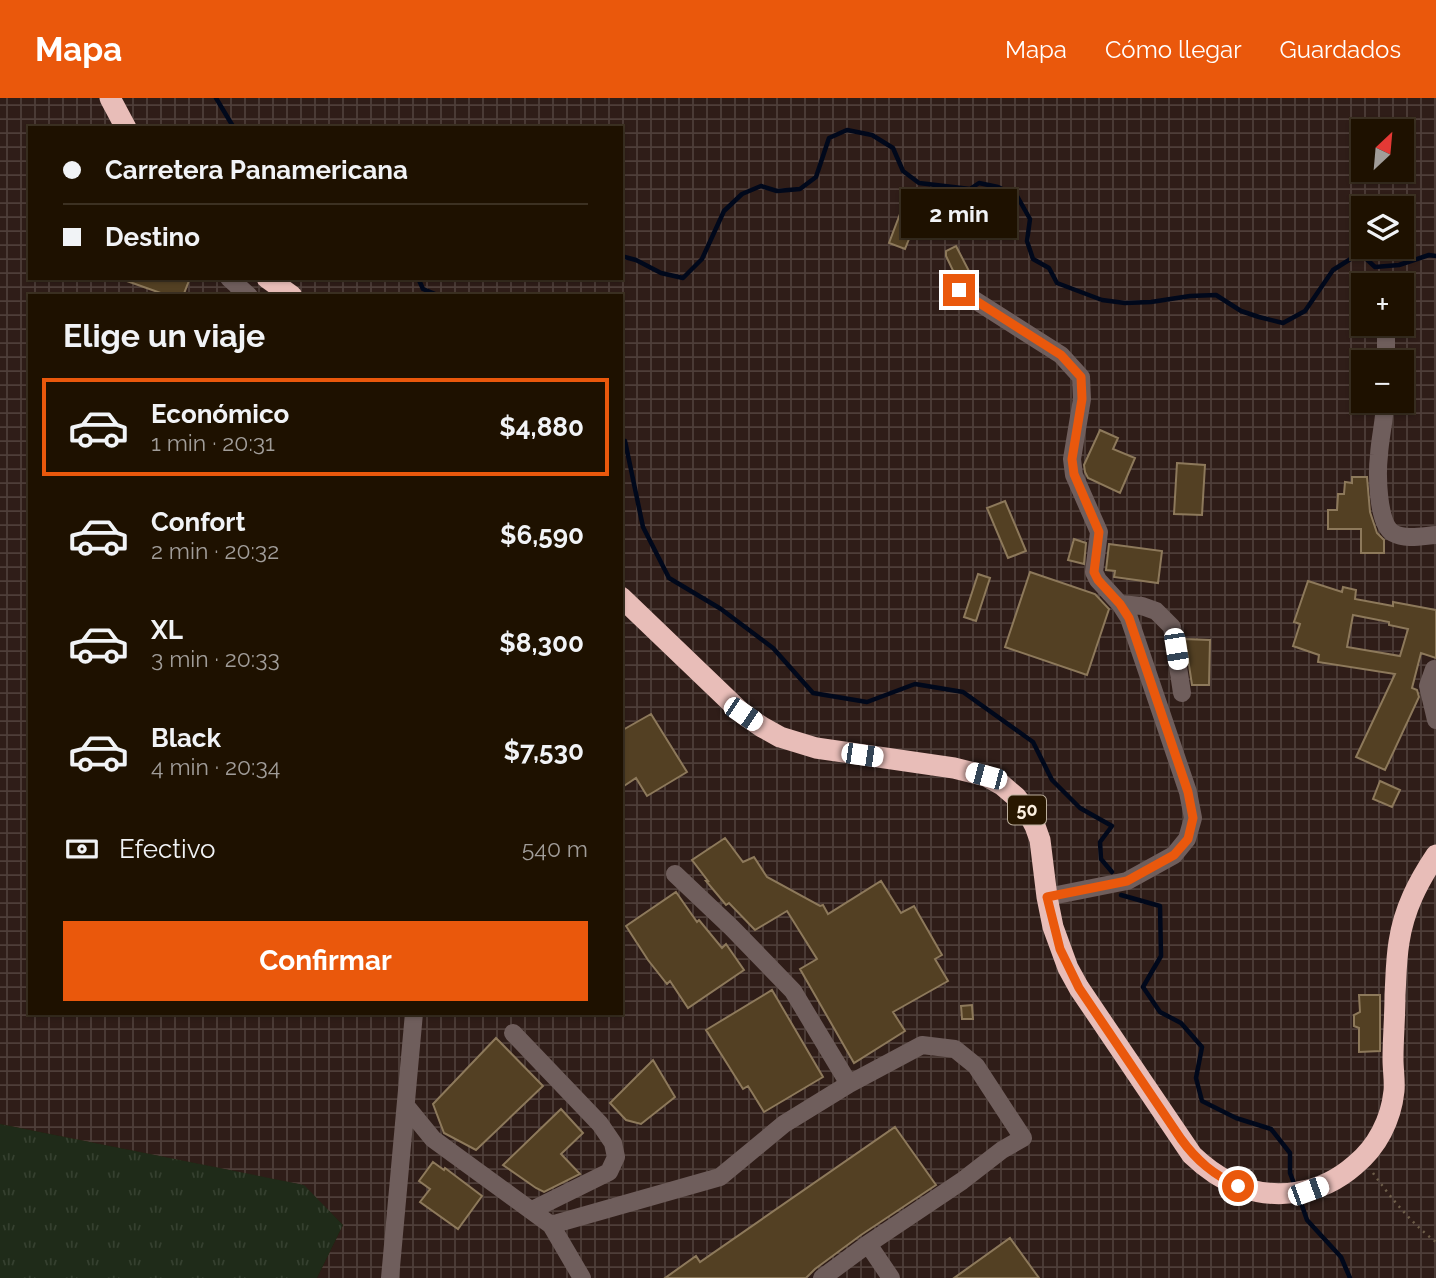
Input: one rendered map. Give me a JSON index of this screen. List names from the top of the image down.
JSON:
{
  "streets": {
    "highway": ["50"]
  },
  "north": "top right",
  "page": {
    "header": "Mapa",
    "nav": ["Mapa", "Cómo llegar", "Guardados"],
    "map_buttons": ["+", "−"],
    "banner": ["Carretera Panamericana", "Destino"],
    "bubble": "2 min",
    "heading": "Elige un viaje",
    "list": [
      {
        "name": "Económico",
        "note": "1 min · 20:31",
        "value": "$4,880"
      },
      {
        "name": "Confort",
        "note": "2 min · 20:32",
        "value": "$6,590"
      },
      {
        "name": "XL",
        "note": "3 min · 20:33",
        "value": "$8,300"
      },
      {
        "name": "Black",
        "note": "4 min · 20:34",
        "value": "$7,530"
      }
    ],
    "pay": ["Efectivo", "540 m"],
    "buttons": "Confirmar"
  }
}
